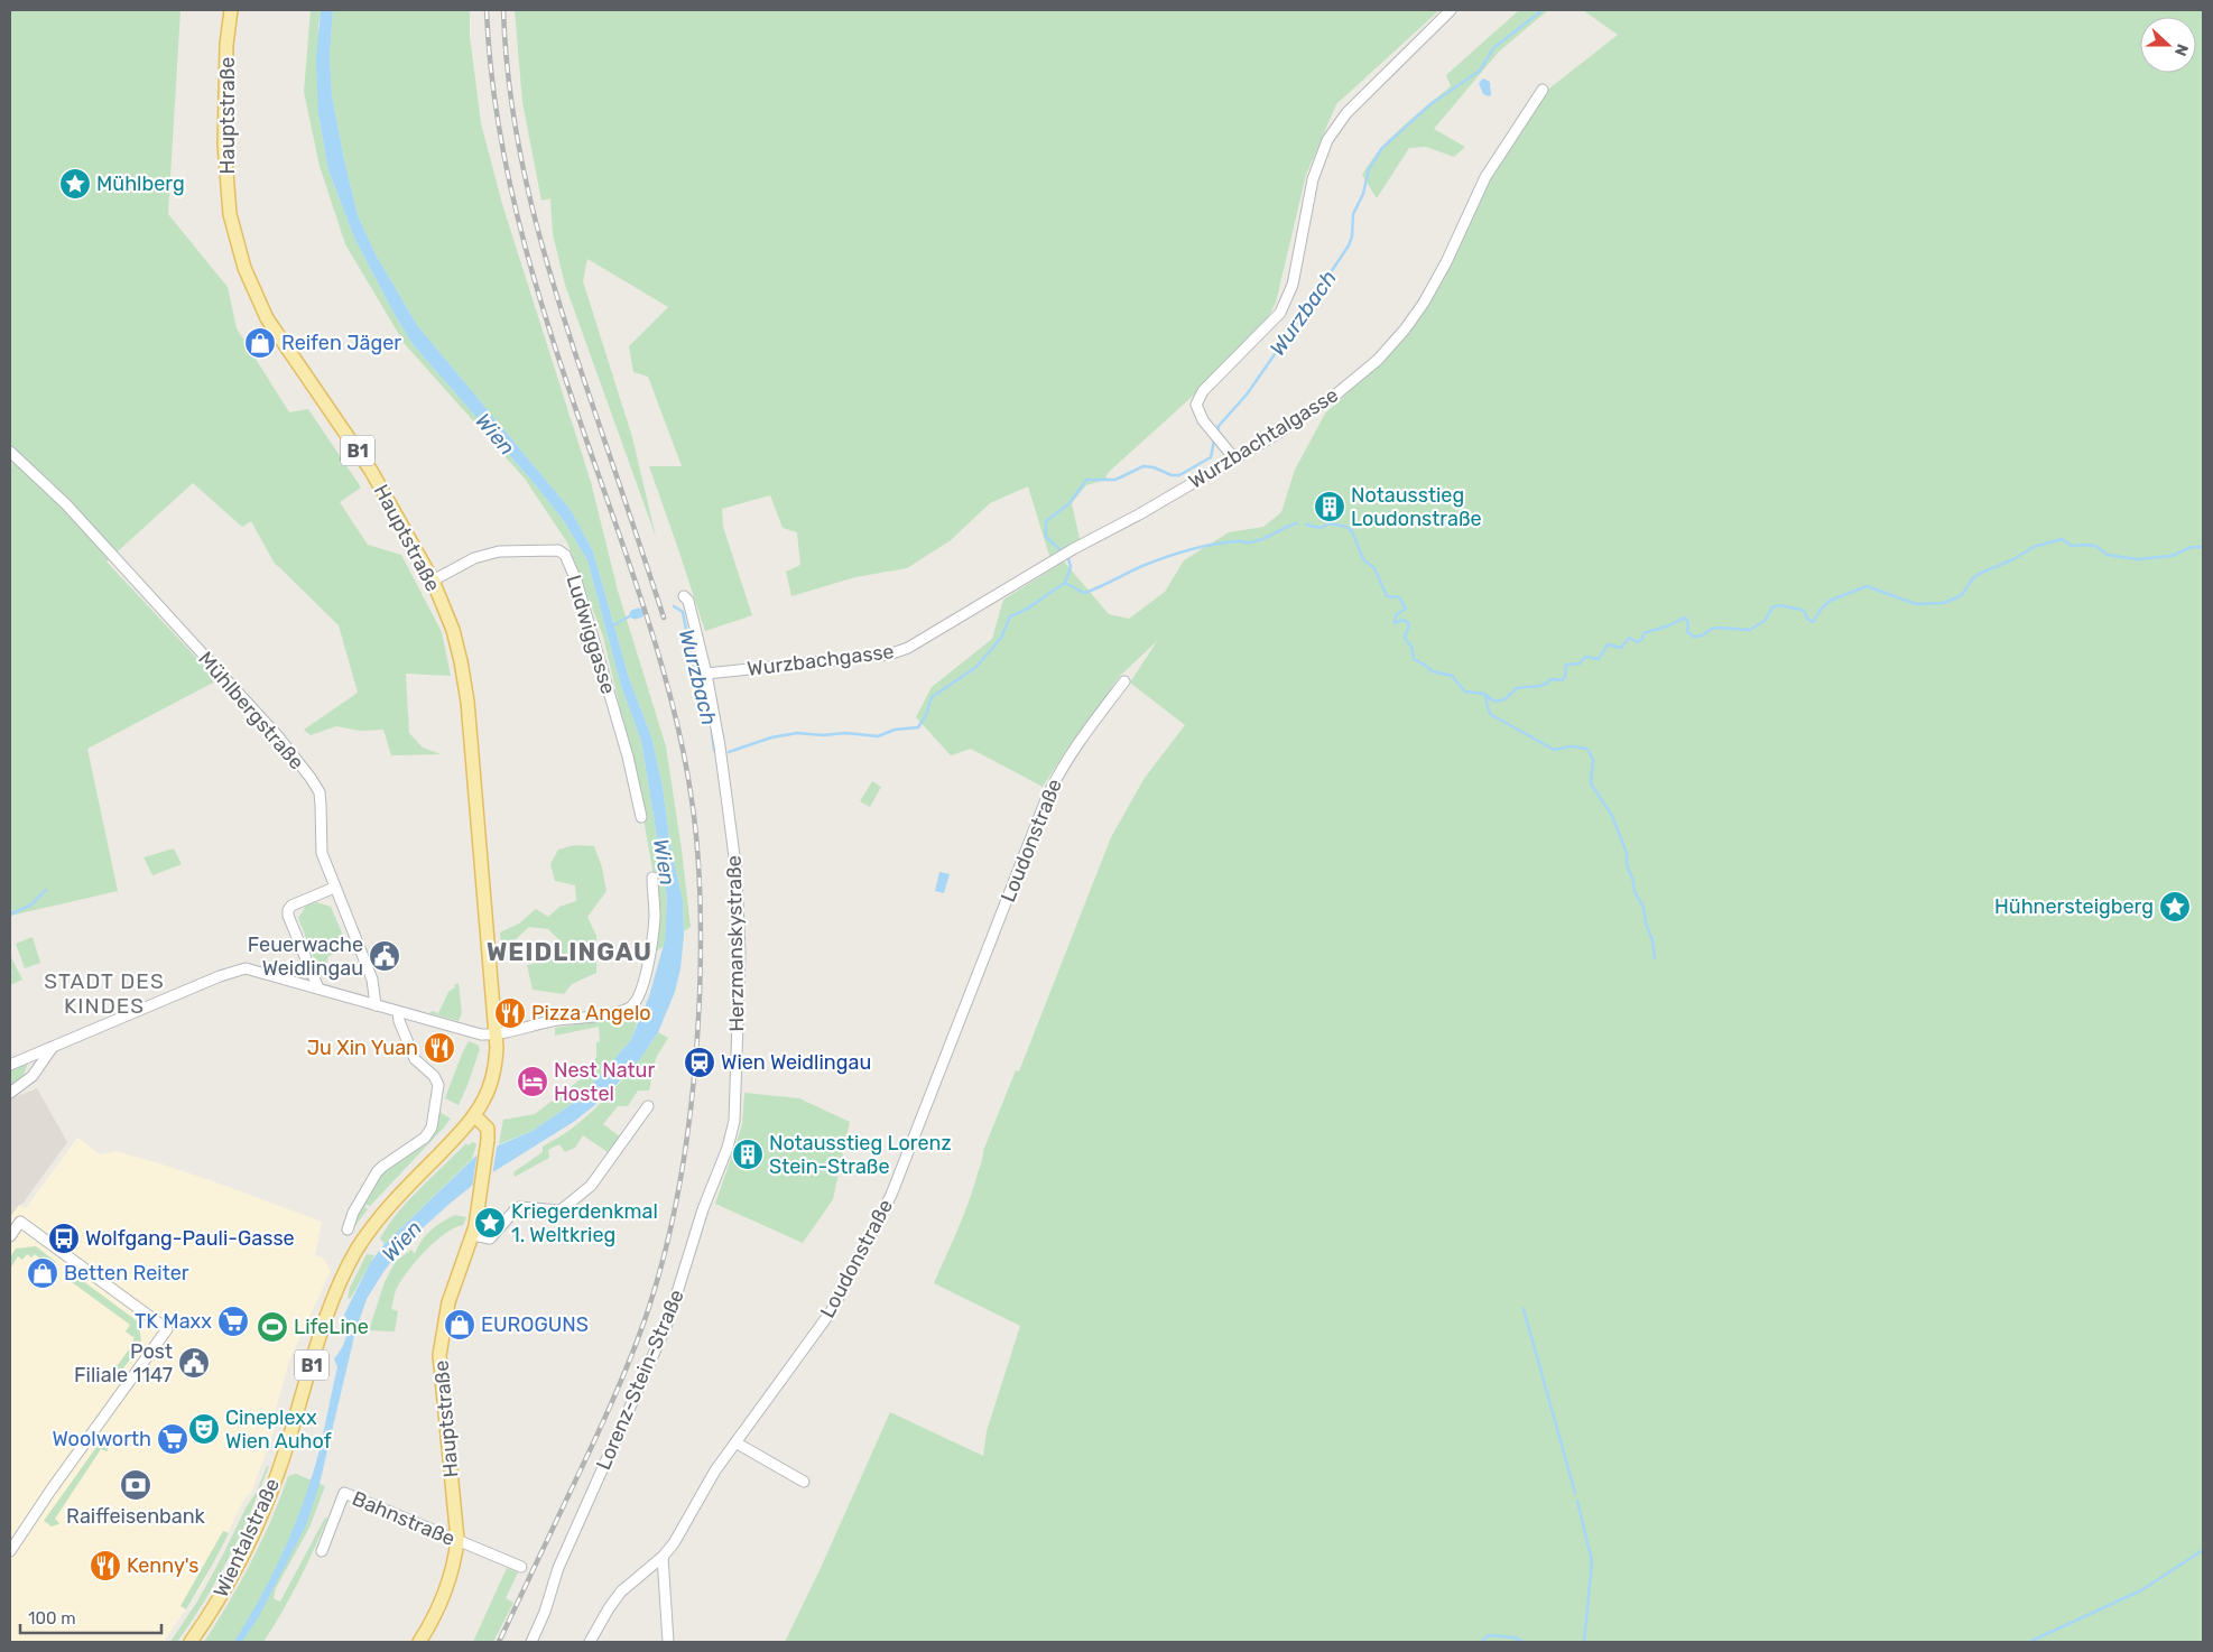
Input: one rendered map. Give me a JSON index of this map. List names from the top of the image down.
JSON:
{
  "streets": {
    "main road": ["Hauptstraße", "B1", "Wientalstraße"],
    "street": [
      "Wurzbachtalgasse",
      "Ludwiggasse",
      "Wurzbachgasse",
      "Mühlbergstraße",
      "Loudonstraße",
      "Herzmanskystraße",
      "Lorenz-Stein-Straße",
      "Bahnstraße"
    ]
  },
  "crossings": [
    ["Hauptstraße", "B1"],
    ["Hauptstraße", "Ludwiggasse"],
    ["Hauptstraße", "Bahnstraße"],
    ["Hauptstraße", "Wientalstraße"],
    ["Wurzbachtalgasse", "Wurzbachgasse"],
    ["B1", "Wientalstraße"],
    ["Wurzbachgasse", "Herzmanskystraße"],
    ["Herzmanskystraße", "Lorenz-Stein-Straße"]
  ],
  "districts": ["WEIDLINGAU", "STADT DES KINDES"],
  "water": ["Wurzbach", "Wien"],
  "places": {
    "place": ["Mühlberg", "Hühnersteigberg", "Kriegerdenkmal 1. Weltkrieg"],
    "shop": ["Reifen Jäger", "Betten Reiter", "EUROGUNS"],
    "building": ["Notausstieg Loudonstraße", "Notausstieg Lorenz Stein-Straße"],
    "public building": ["Feuerwache Weidlingau", "Post Filiale 1147"],
    "restaurant": ["Pizza Angelo", "Ju Xin Yuan", "Kenny's"],
    "station": ["Wien Weidlingau"],
    "hotel": ["Nest Natur Hostel"],
    "bus stop": ["Wolfgang-Pauli-Gasse"],
    "supermarket": ["TK Maxx", "Woolworth"],
    "sports": ["LifeLine"],
    "theatre": ["Cineplexx Wien Auhof"],
    "bank": ["Raiffeisenbank"]
  },
  "scale_bar": "100 m",
  "north": "right"
}
